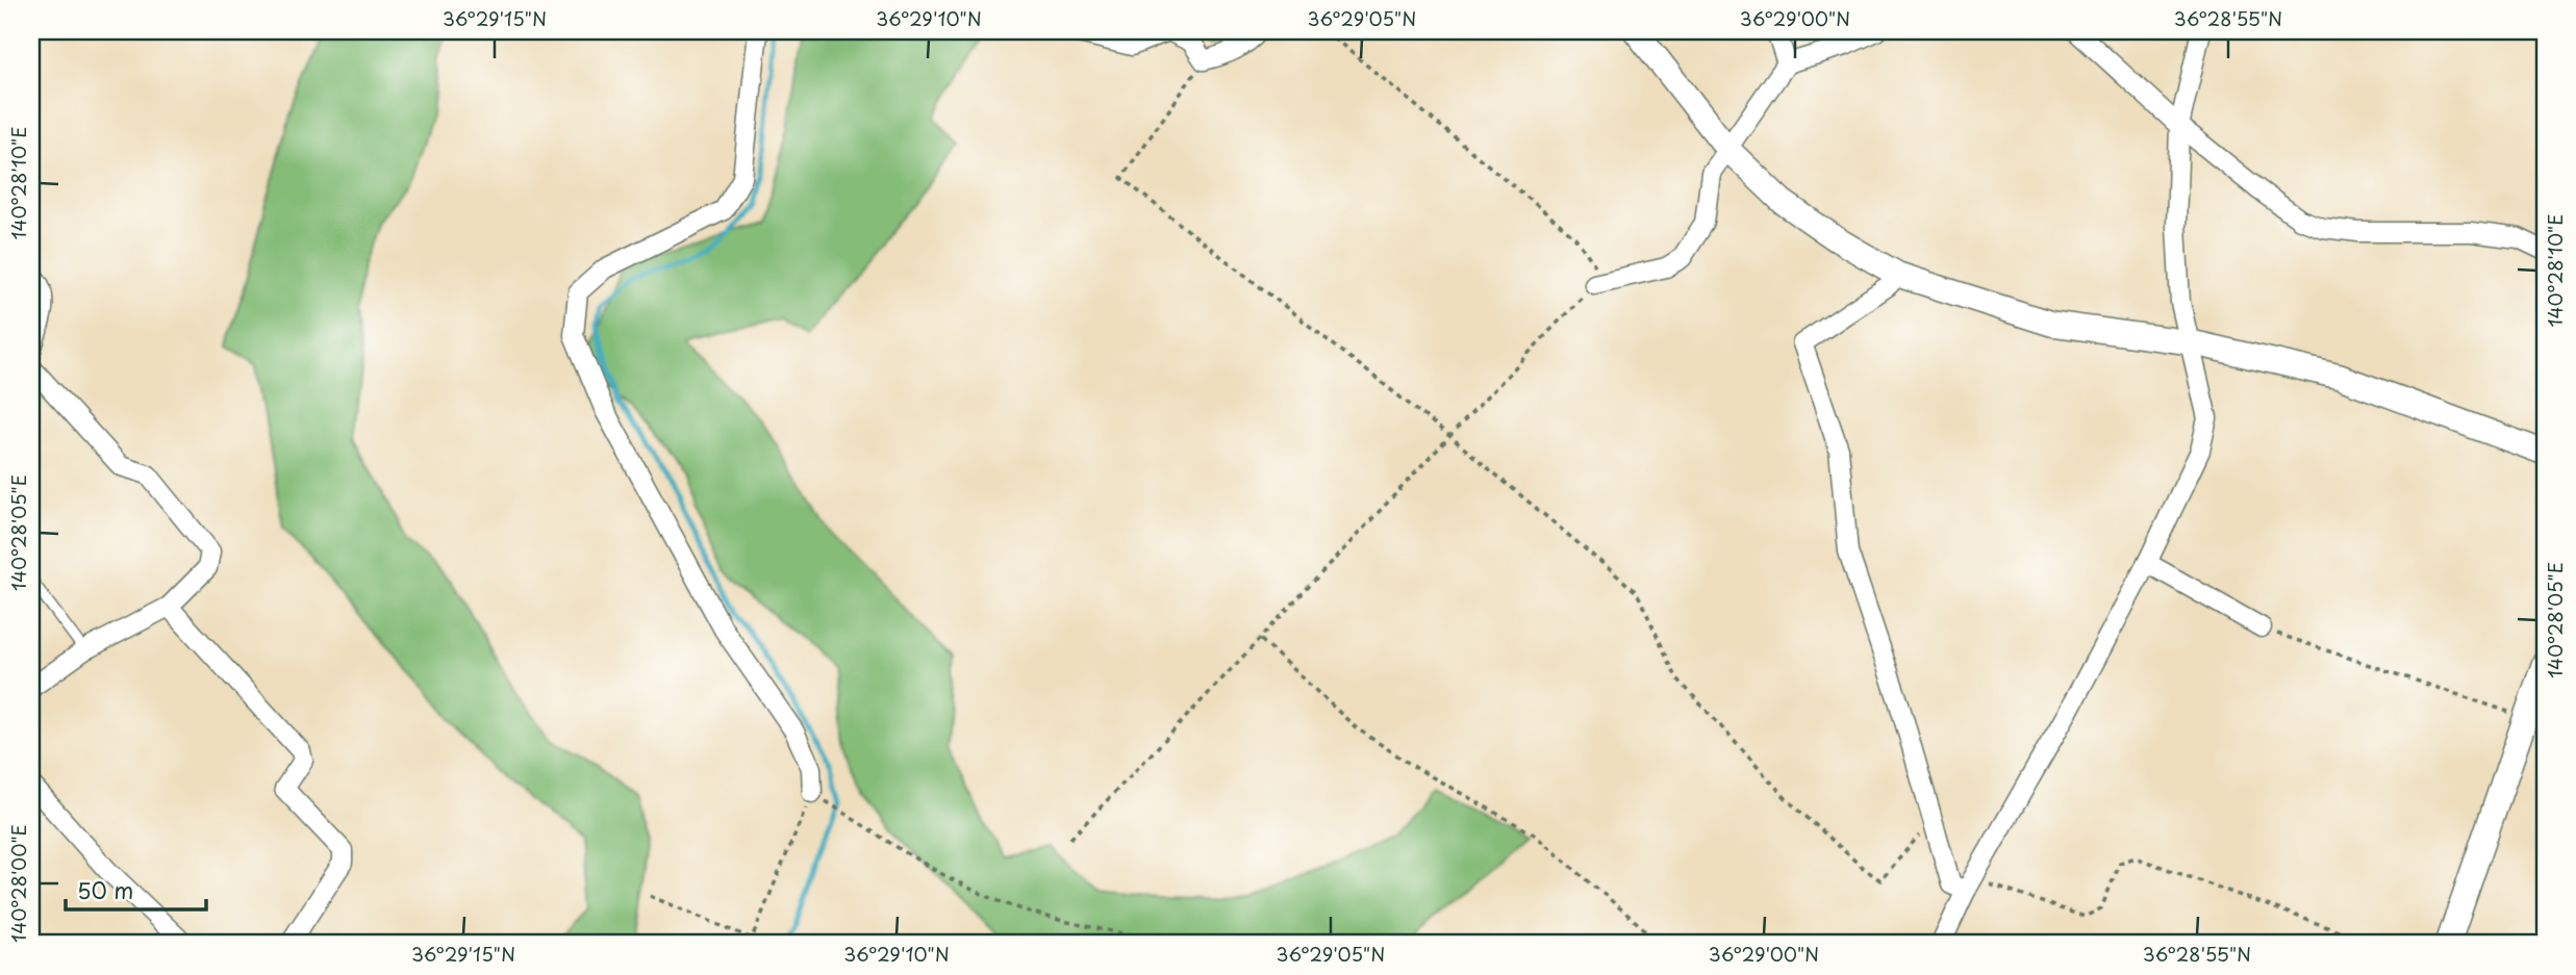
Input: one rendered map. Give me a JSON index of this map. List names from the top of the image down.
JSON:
{
  "scale_bar": "50 m",
  "coordinates": [
    "36°29'15\"N",
    "36°29'10\"N",
    "36°29'05\"N",
    "36°29'00\"N",
    "36°28'55\"N",
    "140°28'10\"E",
    "140°28'05\"E",
    "140°28'00\"E"
  ]
}
